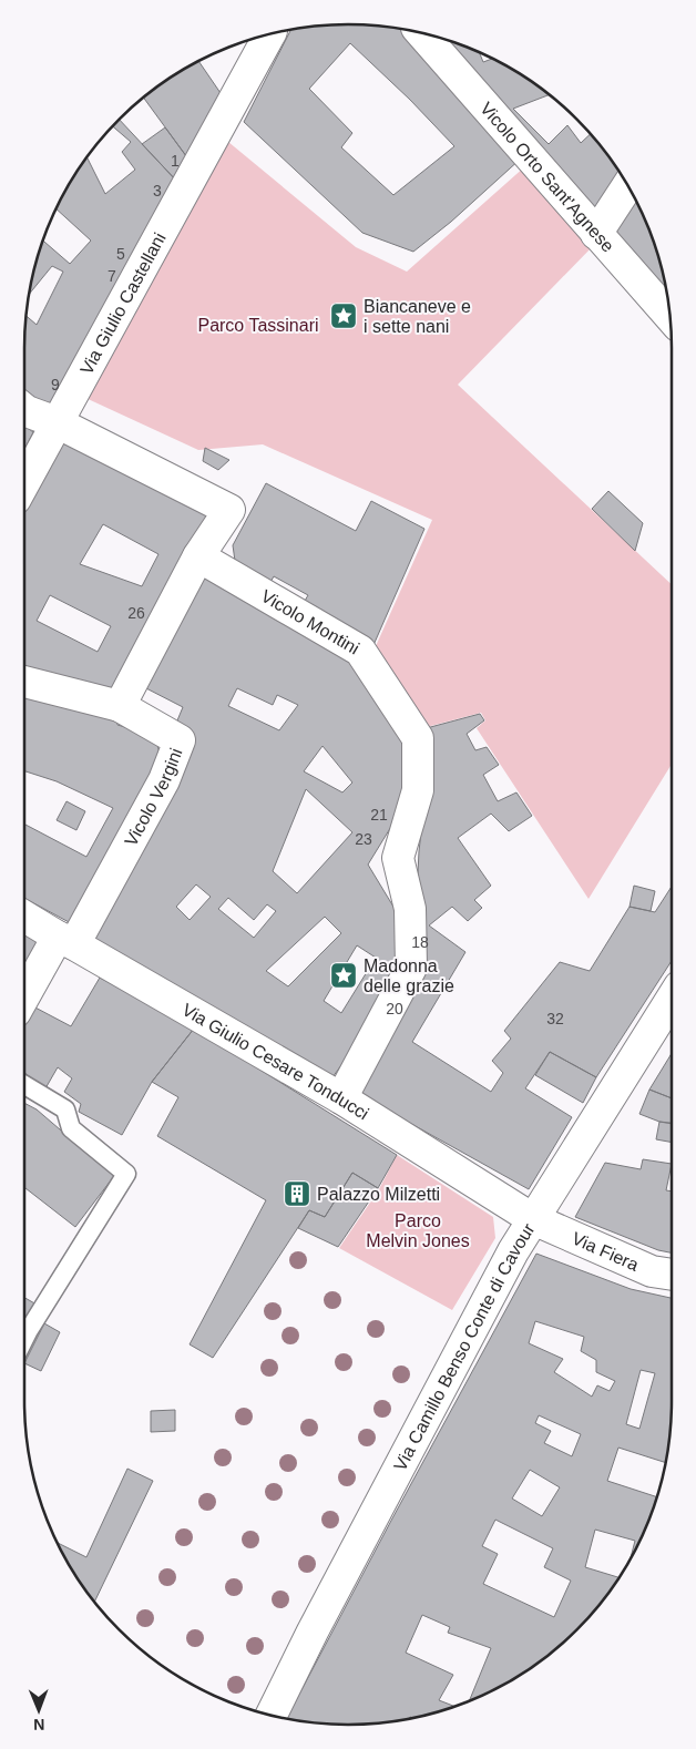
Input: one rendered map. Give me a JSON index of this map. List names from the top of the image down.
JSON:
{
  "streets": {
    "street": [
      "Vicolo Orto Sant'Agnese",
      "Via Giulio Castellani",
      "Vicolo Montini",
      "Vicolo Vergini",
      "Via Giulio Cesare Tonducci",
      "Via Fiera",
      "Via Camillo Benso Conte di Cavour"
    ]
  },
  "crossings": [
    ["Vicolo Montini", "Via Giulio Cesare Tonducci"],
    ["Vicolo Vergini", "Via Giulio Cesare Tonducci"],
    ["Via Giulio Cesare Tonducci", "Via Fiera"],
    ["Via Giulio Cesare Tonducci", "Via Camillo Benso Conte di Cavour"],
    ["Via Fiera", "Via Camillo Benso Conte di Cavour"]
  ],
  "parks": ["Parco Tassinari", "Parco Melvin Jones"],
  "places": {
    "place": ["Biancaneve e i sette nani", "Madonna delle grazie"],
    "building": ["Palazzo Milzetti"]
  },
  "house_numbers": [
    "1",
    "3",
    "5",
    "7",
    "9",
    "26",
    "21",
    "23",
    "18",
    "20",
    "32"
  ],
  "north": "bottom"
}
